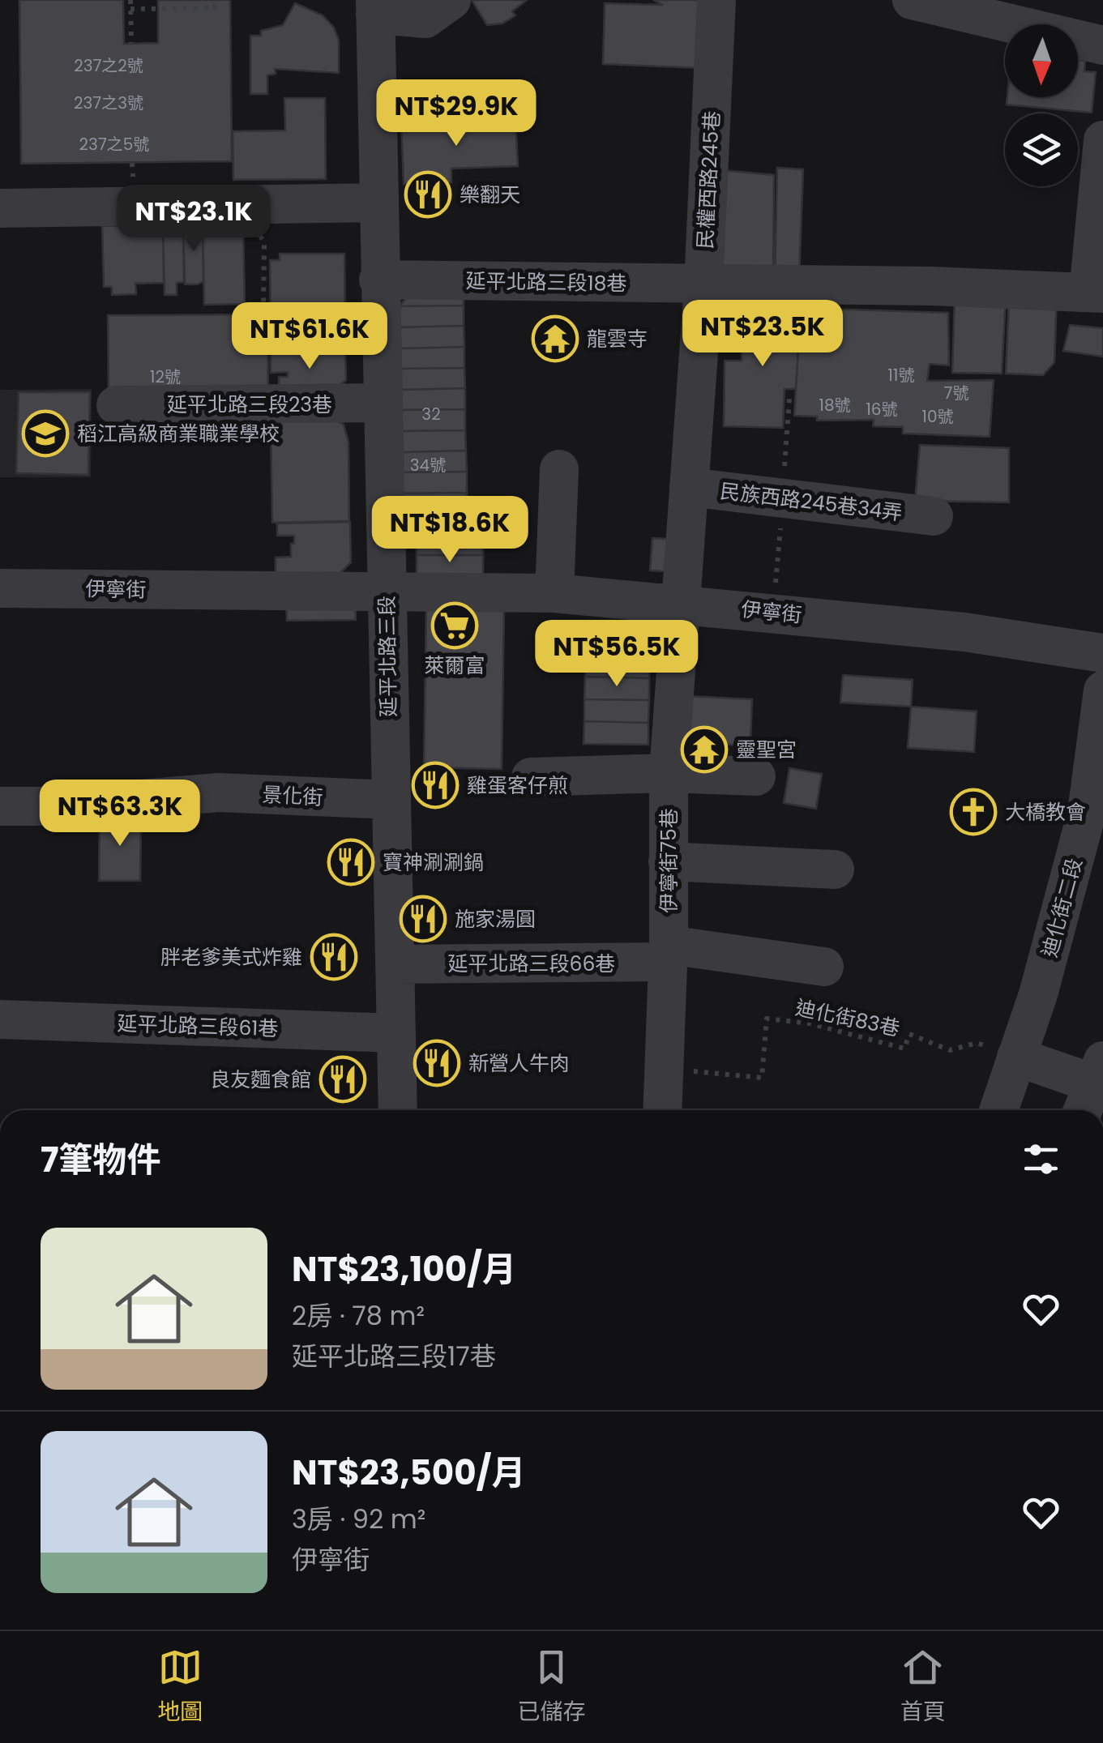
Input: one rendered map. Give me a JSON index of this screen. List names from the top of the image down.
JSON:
{
  "streets": {
    "street": [
      "民權西路245巷",
      "延平北路三段18巷",
      "延平北路三段23巷",
      "民族西路245巷34弄",
      "伊寧街",
      "延平北路三段",
      "景化街",
      "伊寧街75巷",
      "迪化街二段",
      "延平北路三段66巷",
      "延平北路三段61巷"
    ],
    "path": ["迪化街83巷"]
  },
  "crossings": [
    ["民權西路245巷", "延平北路三段18巷"],
    ["民權西路245巷", "民族西路245巷34弄"],
    ["民權西路245巷", "伊寧街"],
    ["民權西路245巷", "伊寧街75巷"],
    ["延平北路三段18巷", "延平北路三段"],
    ["延平北路三段23巷", "延平北路三段"],
    ["伊寧街", "延平北路三段"],
    ["伊寧街", "伊寧街75巷"],
    ["延平北路三段", "景化街"],
    ["延平北路三段", "延平北路三段66巷"],
    ["延平北路三段", "延平北路三段61巷"],
    ["伊寧街75巷", "延平北路三段66巷"],
    ["伊寧街75巷", "迪化街83巷"],
    ["迪化街二段", "迪化街83巷"]
  ],
  "places": {
    "restaurant": [
      "樂翻天",
      "雞蛋客仔煎",
      "寶神涮涮鍋",
      "施家湯圓",
      "胖老爹美式炸雞",
      "新營人牛肉",
      "良友麵食館"
    ],
    "temple": ["龍雲寺", "靈聖宮"],
    "school or university": ["稻江高級商業職業學校"],
    "supermarket": ["萊爾富"],
    "church": ["大橋教會"]
  },
  "house_numbers": [
    "237之2號",
    "237之3號",
    "237之5號",
    "11號",
    "12號",
    "7號",
    "18號",
    "16號",
    "32",
    "10號",
    "34號"
  ],
  "north": "bottom",
  "page": {
    "price": [
      "NT$29.9K",
      "NT$23.1K",
      "NT$23.5K",
      "NT$61.6K",
      "NT$18.6K",
      "NT$56.5K",
      "NT$63.3K"
    ],
    "heading": "7筆物件",
    "list": [
      {
        "name": "NT$23,100/月",
        "note": "2房 · 78 m² · 延平北路三段17巷"
      },
      {
        "name": "NT$23,500/月",
        "note": "3房 · 92 m² · 伊寧街"
      }
    ],
    "tabs": ["地圖", "已儲存", "首頁"]
  }
}
